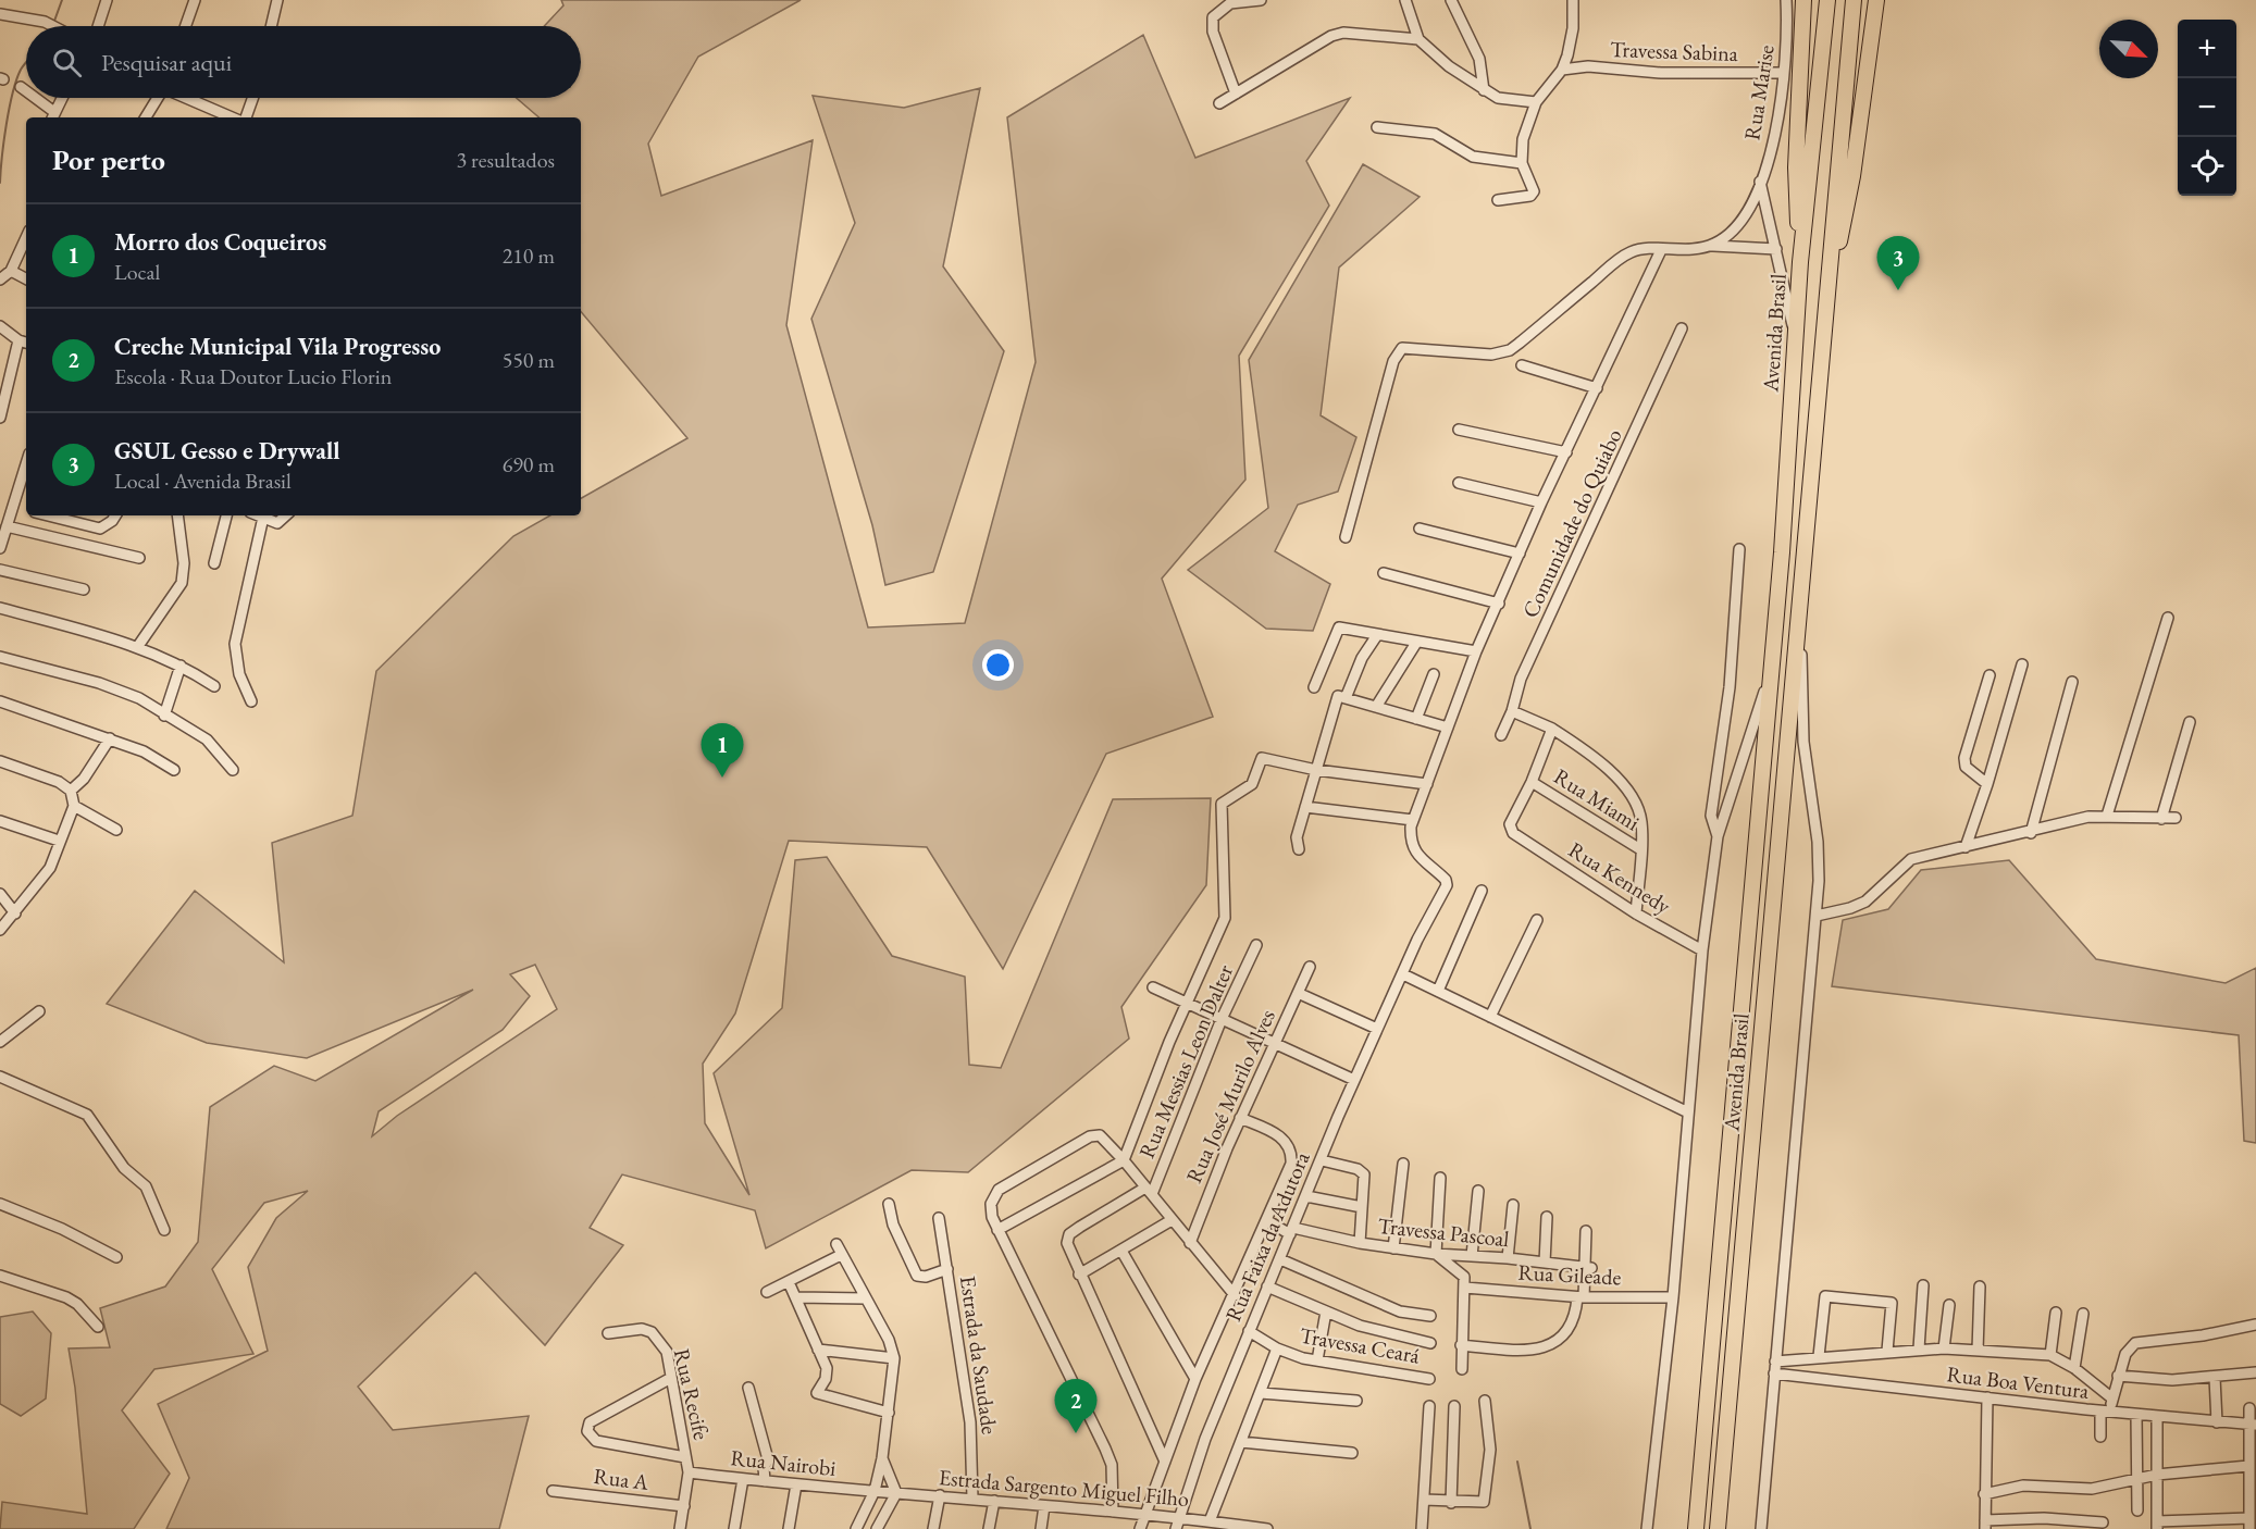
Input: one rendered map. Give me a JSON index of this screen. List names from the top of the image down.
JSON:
{
  "streets": {
    "highway": ["Avenida Brasil"],
    "street": [
      "Travessa Sabina",
      "Rua Marise",
      "Comunidade do Quiabo",
      "Rua Miami",
      "Rua Kennedy",
      "Rua Messias Leon Dalter",
      "Rua José Murilo Alves",
      "Travessa Pascoal",
      "Rua Faixa da Adutora",
      "Rua Gileade",
      "Travessa Ceará",
      "Estrada da Saudade",
      "Rua Boa Ventura",
      "Rua Recife",
      "Rua Nairobi",
      "Rua A",
      "Estrada Sargento Miguel Filho"
    ]
  },
  "crossings": [
    ["Travessa Sabina", "Rua Marise"],
    ["Avenida Brasil", "Rua Kennedy"],
    ["Avenida Brasil", "Rua Gileade"],
    ["Avenida Brasil", "Rua Boa Ventura"],
    ["Rua Miami", "Rua Kennedy"],
    ["Rua José Murilo Alves", "Rua Faixa da Adutora"],
    ["Travessa Pascoal", "Rua Faixa da Adutora"],
    ["Rua Faixa da Adutora", "Travessa Ceará"],
    ["Rua Faixa da Adutora", "Estrada Sargento Miguel Filho"],
    ["Estrada da Saudade", "Estrada Sargento Miguel Filho"],
    ["Rua Recife", "Rua Nairobi"],
    ["Rua Nairobi", "Estrada Sargento Miguel Filho"]
  ],
  "north": "bottom right",
  "page": {
    "map_buttons": ["+", "−"],
    "search": "Pesquisar aqui",
    "heading": ["Por perto", "3 resultados"],
    "list": [
      {
        "mark": "1",
        "name": "Morro dos Coqueiros",
        "note": "Local",
        "value": "210 m"
      },
      {
        "mark": "2",
        "name": "Creche Municipal Vila Progresso",
        "note": "Escola · Rua Doutor Lucio Florin",
        "value": "550 m"
      },
      {
        "mark": "3",
        "name": "GSUL Gesso e Drywall",
        "note": "Local · Avenida Brasil",
        "value": "690 m"
      }
    ],
    "pins": ["3", "1", "2"]
  }
}
